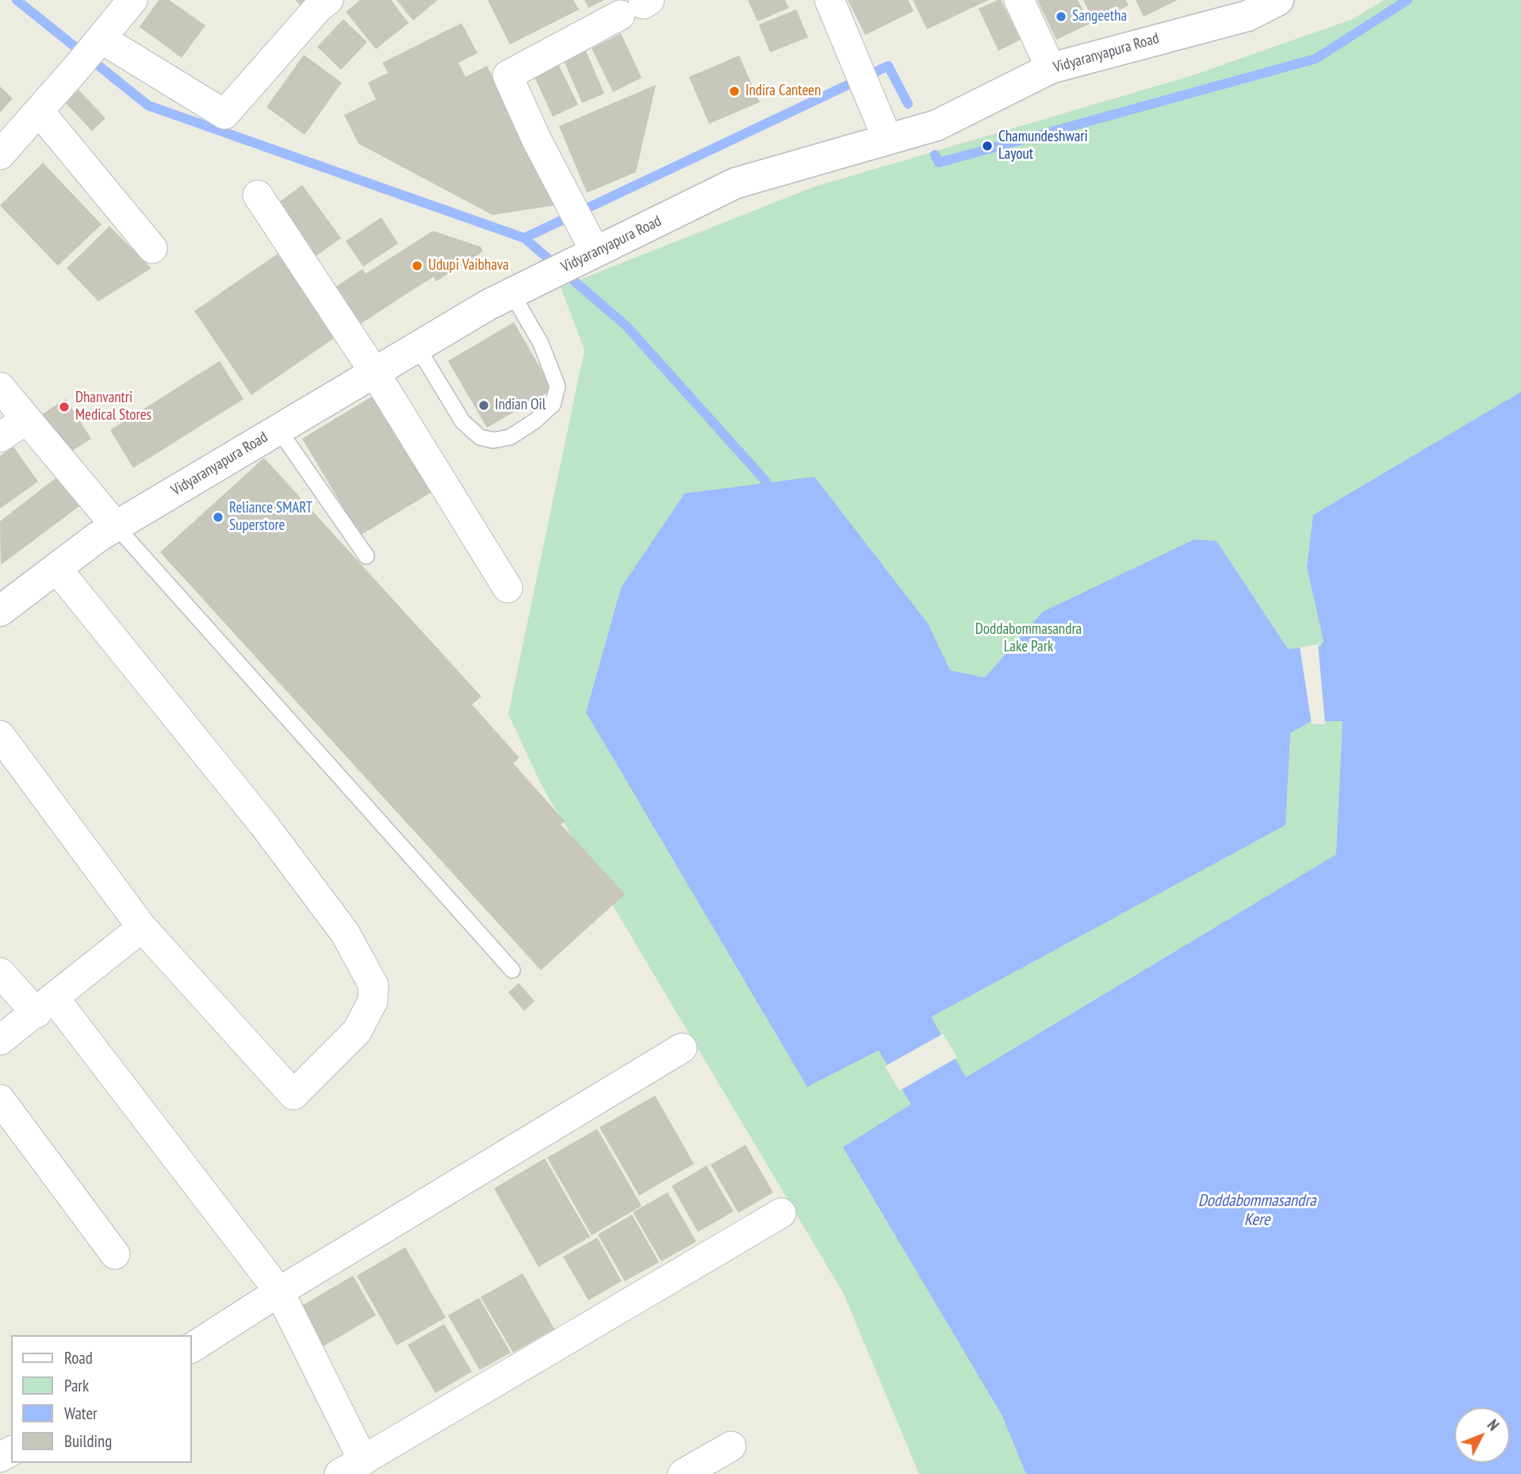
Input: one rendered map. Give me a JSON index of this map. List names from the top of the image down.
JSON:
{
  "streets": {
    "main road": ["Vidyaranyapura Road"]
  },
  "water": ["Doddabommasandra Kere"],
  "parks": ["Doddabommasandra Lake Park"],
  "places": [
    "Sangeetha",
    "Indira Canteen",
    "Chamundeshwari Layout",
    "Udupi Vaibhava",
    "Indian Oil",
    "Dhanvantri Medical Stores",
    "Reliance SMART Superstore"
  ],
  "legend": [
    "Road",
    "Park",
    "Water",
    "Building"
  ],
  "north": "top right"
}
